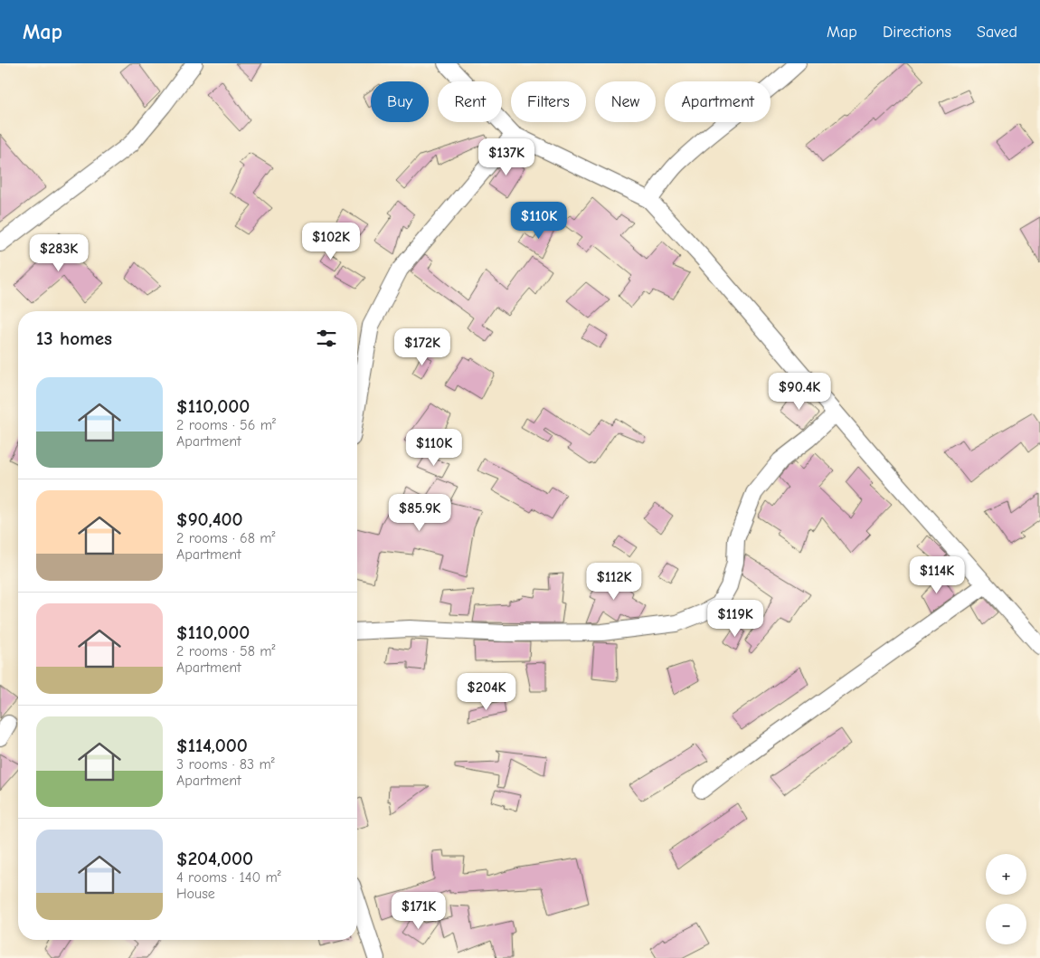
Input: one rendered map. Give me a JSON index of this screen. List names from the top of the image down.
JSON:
{
  "page": {
    "header": "Map",
    "nav": ["Map", "Directions", "Saved"],
    "chip": [
      "Buy",
      "Rent",
      "Filters",
      "New",
      "Apartment"
    ],
    "price": [
      "$137K",
      "$110K",
      "$102K",
      "$283K",
      "$172K",
      "$90.4K",
      "$110K",
      "$85.9K",
      "$114K",
      "$112K",
      "$119K",
      "$204K",
      "$171K"
    ],
    "heading": "13 homes",
    "list": [
      {
        "name": "$110,000",
        "note": "2 rooms · 56 m² · Apartment"
      },
      {
        "name": "$90,400",
        "note": "2 rooms · 68 m² · Apartment"
      },
      {
        "name": "$110,000",
        "note": "2 rooms · 58 m² · Apartment"
      },
      {
        "name": "$114,000",
        "note": "3 rooms · 83 m² · Apartment"
      },
      {
        "name": "$204,000",
        "note": "4 rooms · 140 m² · House"
      }
    ],
    "map_buttons": ["+", "−"]
  }
}
